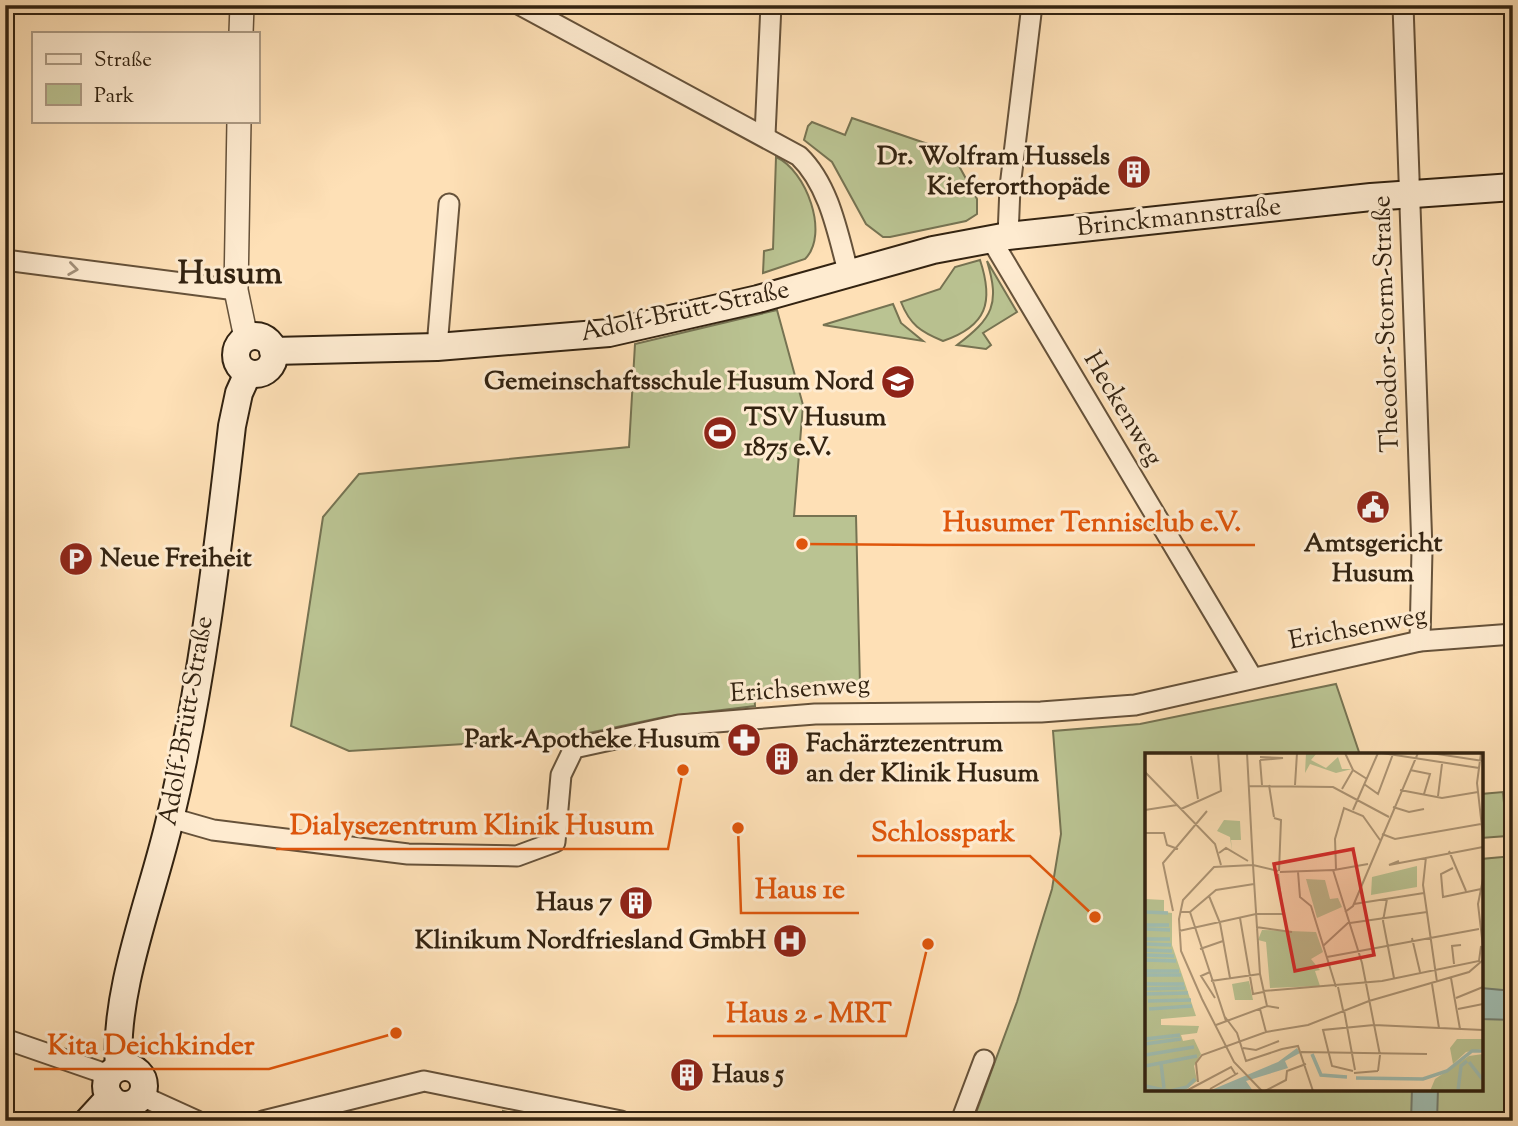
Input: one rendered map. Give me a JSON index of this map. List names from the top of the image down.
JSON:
{
  "streets": {
    "main road": ["Brinckmannstraße", "Adolf-Brütt-Straße"],
    "street": ["Theodor-Storm-Straße", "Heckenweg", "Erichsenweg"]
  },
  "crossings": [
    ["Brinckmannstraße", "Adolf-Brütt-Straße"],
    ["Brinckmannstraße", "Theodor-Storm-Straße"],
    ["Brinckmannstraße", "Heckenweg"],
    ["Adolf-Brütt-Straße", "Erichsenweg"],
    ["Theodor-Storm-Straße", "Erichsenweg"],
    ["Heckenweg", "Erichsenweg"]
  ],
  "districts": ["Husum"],
  "places": {
    "building": [
      "Dr. Wolfram Hussels Kieferorthopäde",
      "Fachärztezentrum an der Klinik Husum",
      "Haus 7",
      "Haus 5"
    ],
    "school or university": ["Gemeinschaftsschule Husum Nord"],
    "sports": ["TSV Husum 1875 e.V."],
    "public building": ["Amtsgericht Husum"],
    "other": [
      "Husumer Tennisclub e.V.",
      "Dialysezentrum Klinik Husum",
      "Haus 1e",
      "Schlosspark",
      "Haus 2 - MRT",
      "Kita Deichkinder"
    ],
    "parking": ["Neue Freiheit"],
    "pharmacy": ["Park-Apotheke Husum"],
    "hospital": ["Klinikum Nordfriesland GmbH"]
  },
  "legend": ["Straße", "Park"]
}
